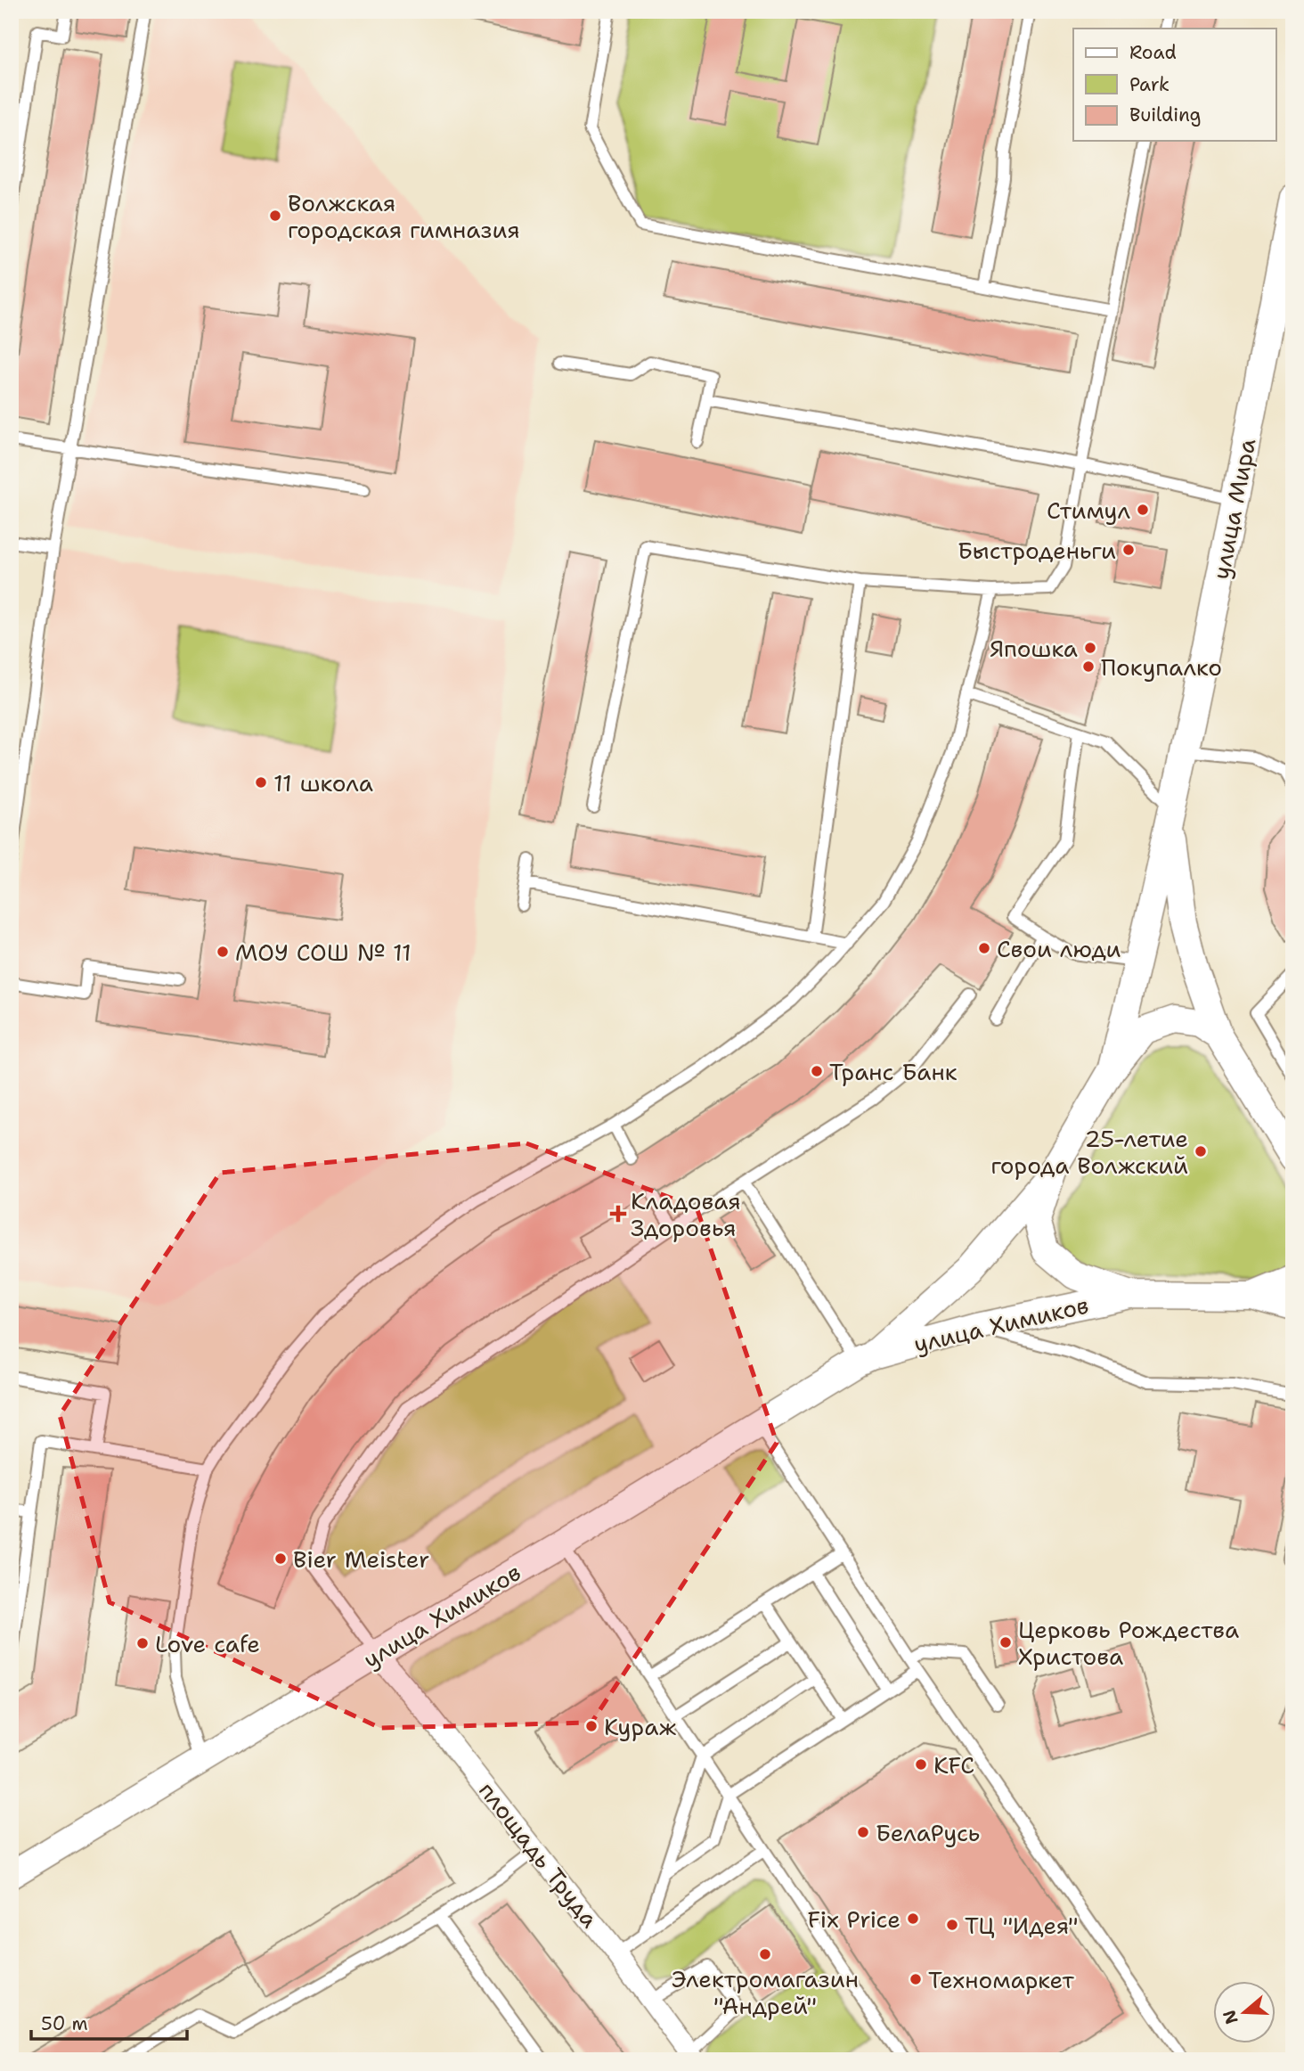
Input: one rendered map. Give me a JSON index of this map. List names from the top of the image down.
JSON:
{
  "streets": {
    "street": ["улица Мира", "улица Химиков", "площадь Труда"]
  },
  "crossings": [
    ["улица Химиков", "площадь Труда"]
  ],
  "places": {
    "other": [
      "Волжская городская гимназия",
      "Стимул",
      "Быстроденьги",
      "Япошка",
      "Покупалко",
      "11 школа",
      "Свои люди",
      "МОУ СОШ № 11",
      "Транс Банк",
      "25-летие города Волжский",
      "Bier Meister",
      "Церковь Рождества Христова",
      "Love cafe",
      "Кураж",
      "KFC",
      "БелаРусь",
      "Fix Price",
      "ТЦ \"Идея\"",
      "Электромагазин \"Андрей\"",
      "Техномаркет"
    ],
    "health": ["Кладовая Здоровья"]
  },
  "legend": ["Road", "Park", "Building"],
  "scale_bar": "50 m",
  "north": "left"
}
